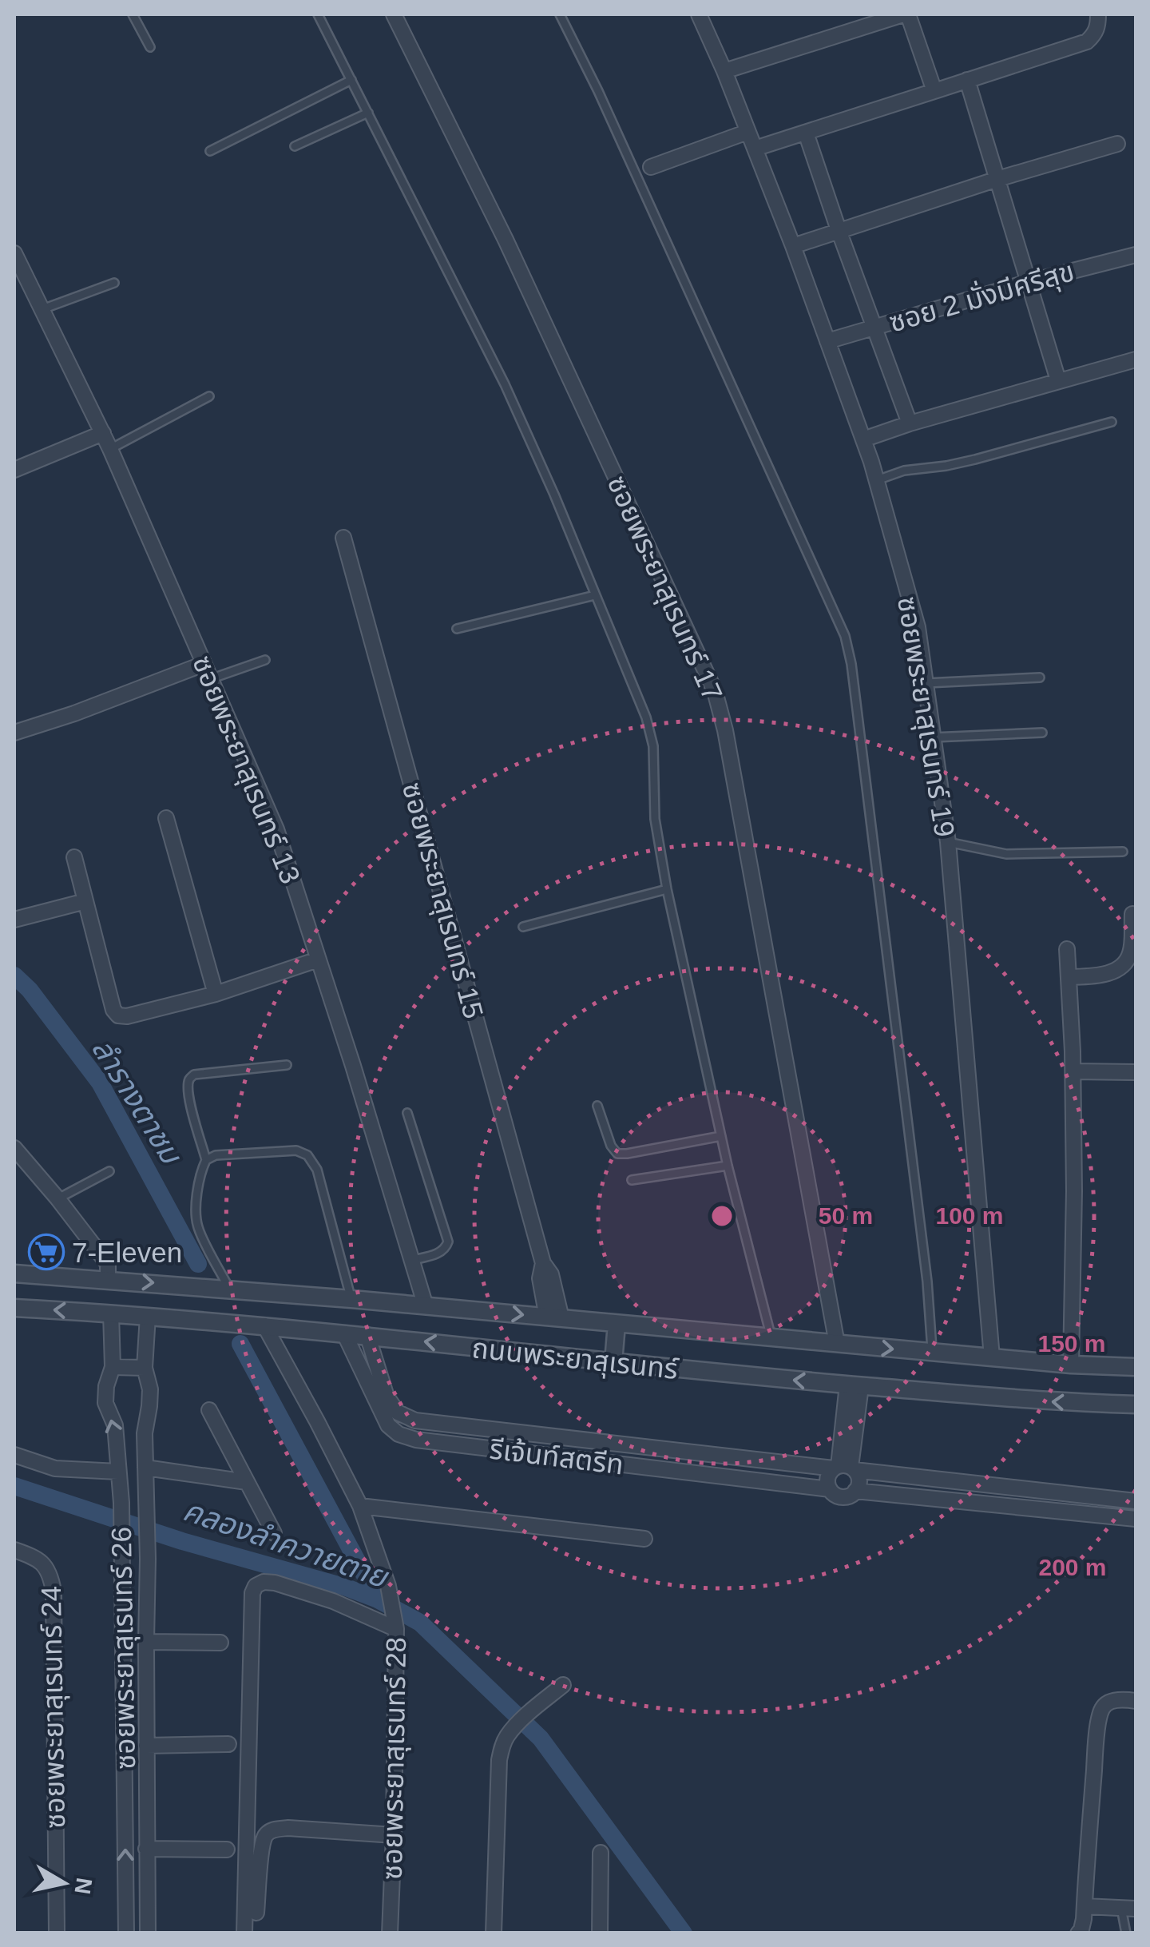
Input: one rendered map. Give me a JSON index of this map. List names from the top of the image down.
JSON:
{
  "streets": {
    "street": [
      "ซอย 2 มั่งมีศรีสุข",
      "ซอยพระยาสุเรนทร์ 17",
      "ซอยพระยาสุเรนทร์ 19",
      "ซอยพระยาสุเรนทร์ 13",
      "ซอยพระยาสุเรนทร์ 15",
      "ถนนพระยาสุเรนทร์",
      "รีเจ้นท์สตรีท",
      "ซอยพระยาสุเรนทร์ 26",
      "ซอยพระยาสุเรนทร์ 24",
      "ซอยพระยาสุเรนทร์ 28"
    ]
  },
  "crossings": [
    ["ซอย 2 มั่งมีศรีสุข", "ซอยพระยาสุเรนทร์ 19"],
    ["ซอยพระยาสุเรนทร์ 17", "ถนนพระยาสุเรนทร์"],
    ["ซอยพระยาสุเรนทร์ 19", "ถนนพระยาสุเรนทร์"],
    ["ซอยพระยาสุเรนทร์ 13", "ถนนพระยาสุเรนทร์"],
    ["ซอยพระยาสุเรนทร์ 15", "ถนนพระยาสุเรนทร์"],
    ["ถนนพระยาสุเรนทร์", "รีเจ้นท์สตรีท"],
    ["ถนนพระยาสุเรนทร์", "ซอยพระยาสุเรนทร์ 26"],
    ["ถนนพระยาสุเรนทร์", "ซอยพระยาสุเรนทร์ 28"]
  ],
  "water": ["ลำรางตาชม", "คลองลำควายตาย"],
  "places": {
    "supermarket": ["7-Eleven"]
  },
  "north": "right",
  "rings": [
    "50 m",
    "100 m",
    "150 m",
    "200 m"
  ]
}
